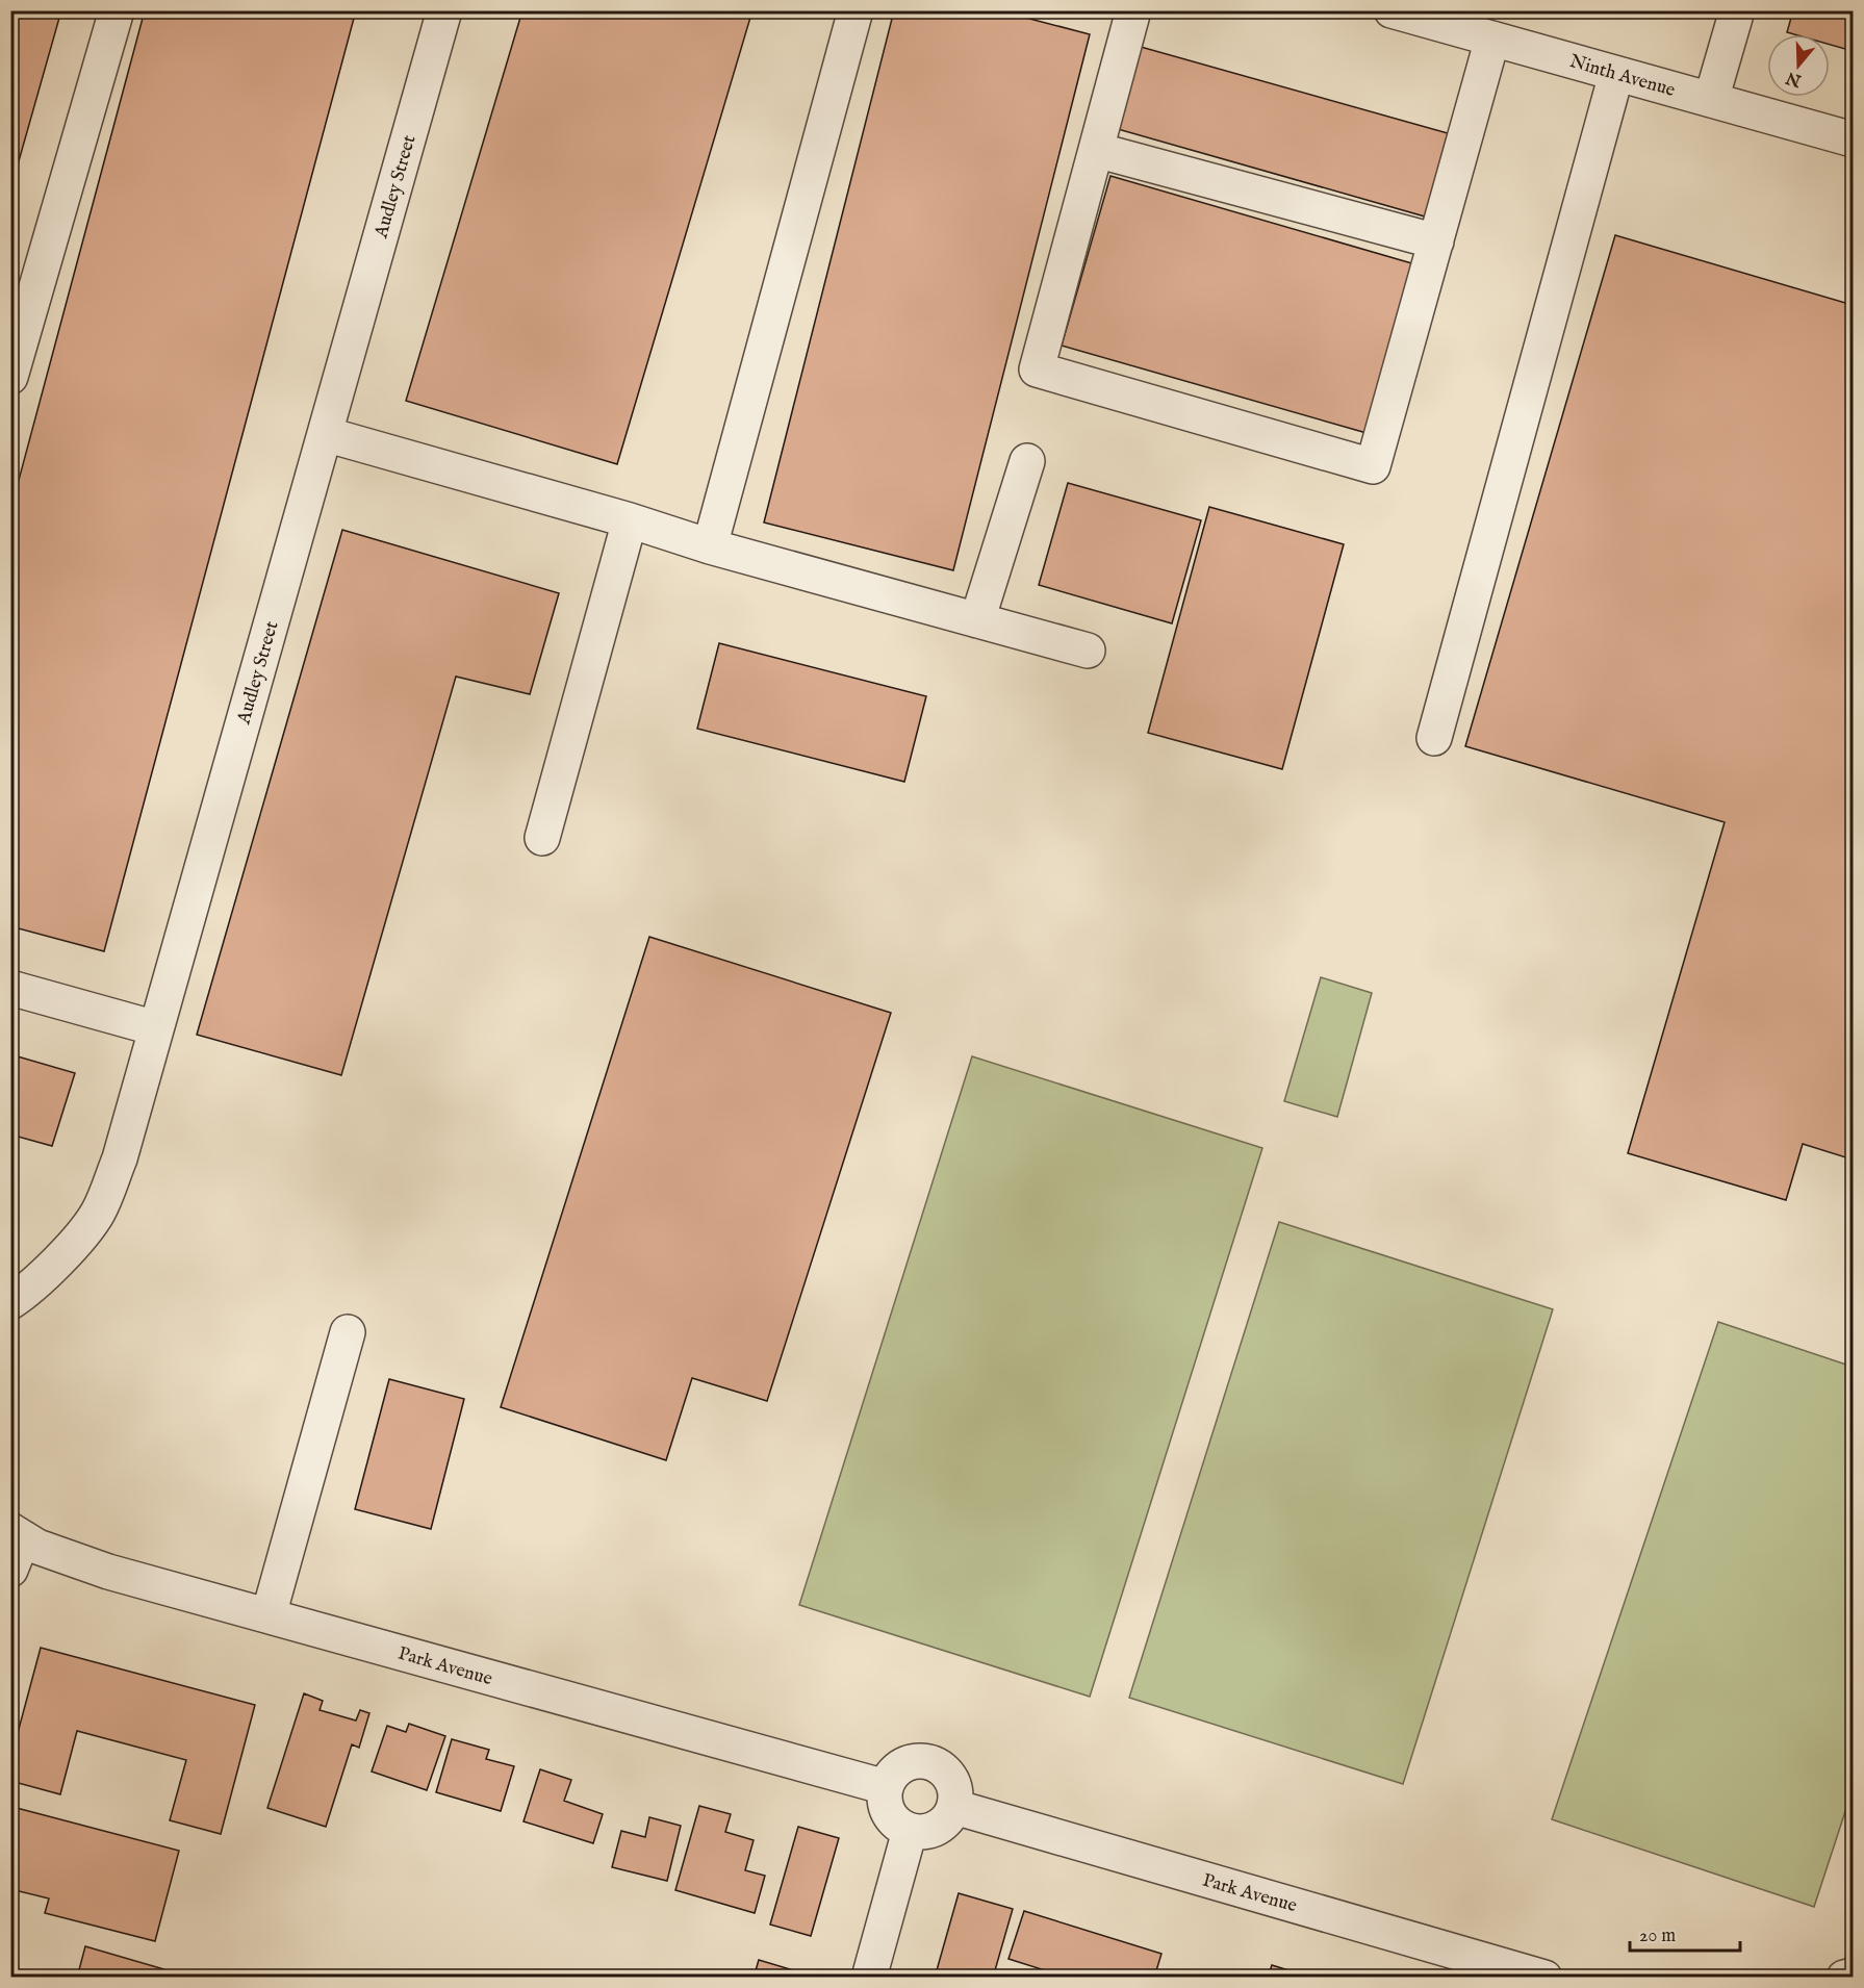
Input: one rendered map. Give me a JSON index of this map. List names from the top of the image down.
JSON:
{
  "streets": {
    "street": ["Ninth Avenue", "Audley Street", "Park Avenue"]
  },
  "scale_bar": "20 m",
  "north": "bottom"
}
